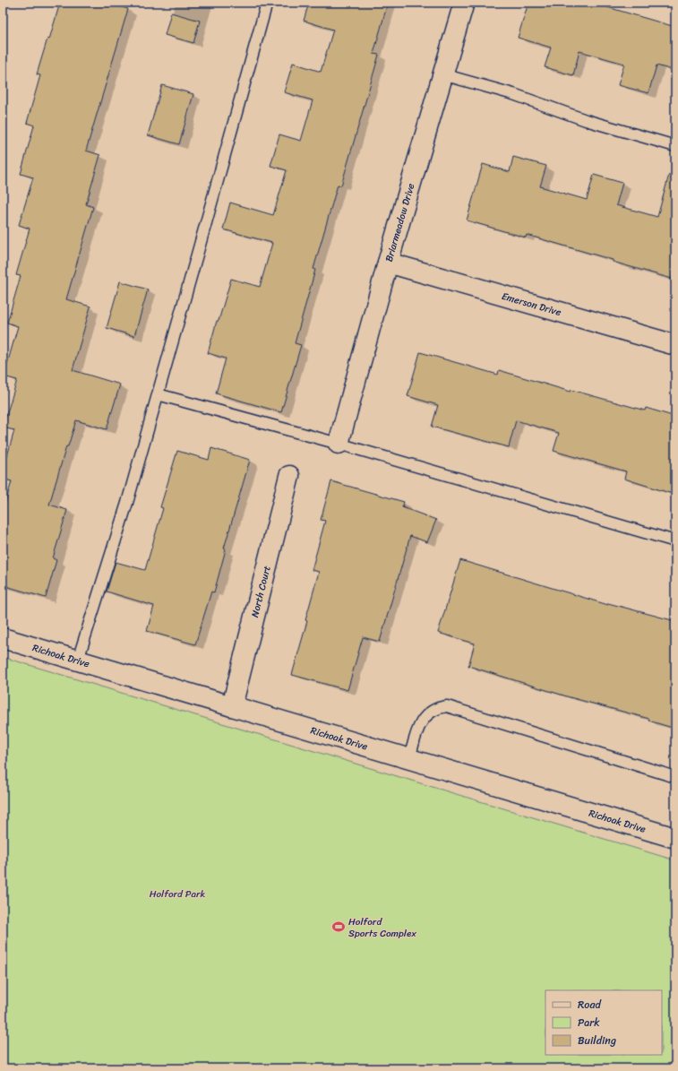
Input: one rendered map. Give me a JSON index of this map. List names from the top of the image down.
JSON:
{
  "streets": {
    "street": [
      "Briarmeadow Drive",
      "Emerson Drive",
      "North Court",
      "Richoak Drive"
    ]
  },
  "crossings": [
    ["Briarmeadow Drive", "Emerson Drive"],
    ["North Court", "Richoak Drive"]
  ],
  "parks": ["Holford Park"],
  "places": {
    "sports": ["Holford Sports Complex"]
  },
  "legend": ["Road", "Park", "Building"]
}
